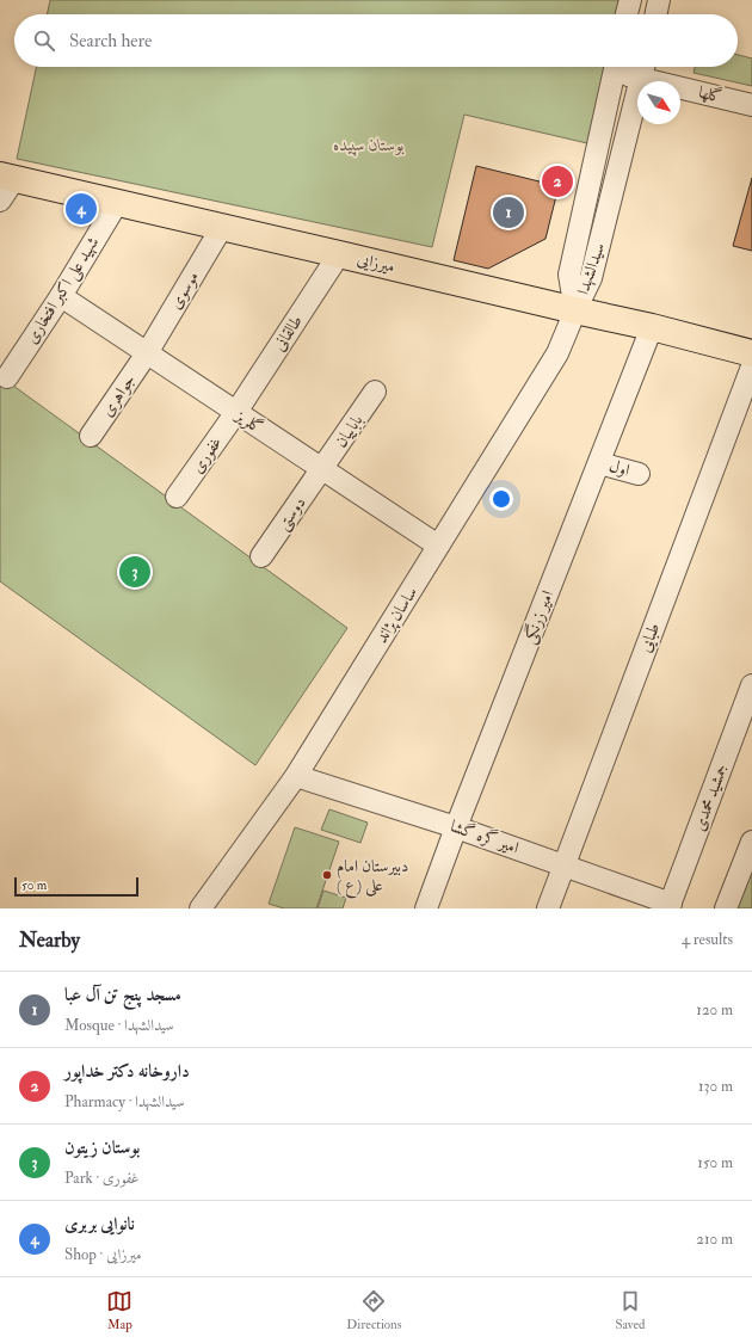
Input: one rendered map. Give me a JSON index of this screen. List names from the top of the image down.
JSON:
{
  "streets": {
    "main road": ["میرزایی"],
    "street": [
      "گلها",
      "سیدالشهدا",
      "شهید علی اکبر افتخاری",
      "موسوی",
      "طالقانی",
      "جواهری",
      "گلریز",
      "باباییان",
      "غفوری",
      "اول",
      "دوستی",
      "ساسان پژاند",
      "امیر زرنگی",
      "طبایی",
      "جمشید محمدی",
      "امیر گره گشا"
    ]
  },
  "crossings": [
    ["گلها", "سیدالشهدا"],
    ["میرزایی", "سیدالشهدا"],
    ["میرزایی", "شهید علی اکبر افتخاری"],
    ["میرزایی", "موسوی"],
    ["میرزایی", "طالقانی"],
    ["میرزایی", "ساسان پژاند"],
    ["میرزایی", "امیر زرنگی"],
    ["سیدالشهدا", "ساسان پژاند"],
    ["شهید علی اکبر افتخاری", "گلریز"],
    ["موسوی", "جواهری"],
    ["موسوی", "گلریز"],
    ["طالقانی", "گلریز"],
    ["طالقانی", "غفوری"],
    ["جواهری", "گلریز"],
    ["گلریز", "باباییان"],
    ["گلریز", "غفوری"],
    ["گلریز", "دوستی"],
    ["گلریز", "ساسان پژاند"],
    ["باباییان", "دوستی"],
    ["اول", "امیر زرنگی"],
    ["ساسان پژاند", "امیر گره گشا"],
    ["امیر زرنگی", "امیر گره گشا"],
    ["طبایی", "امیر گره گشا"],
    ["جمشید محمدی", "امیر گره گشا"]
  ],
  "parks": ["بوستان سپیده"],
  "places": ["دبیرستان امام علی ( ع )"],
  "scale_bar": "50 m",
  "north": "bottom right",
  "page": {
    "search": "Search here",
    "pins": [
      "2",
      "4",
      "1",
      "3"
    ],
    "scale": "50 m",
    "heading": ["Nearby", "4 results"],
    "list": [
      {
        "mark": "1",
        "name": "مسجد پنج تن آل عبا",
        "note": "Mosque · سیدالشهدا",
        "value": "120 m"
      },
      {
        "mark": "2",
        "name": "داروخانه دکتر خداپور",
        "note": "Pharmacy · سیدالشهدا",
        "value": "130 m"
      },
      {
        "mark": "3",
        "name": "بوستان زیتون",
        "note": "Park · غفوری",
        "value": "150 m"
      },
      {
        "mark": "4",
        "name": "نانوایی بربری",
        "note": "Shop · میرزایی",
        "value": "210 m"
      }
    ],
    "nav": ["Map", "Directions", "Saved"]
  }
}
